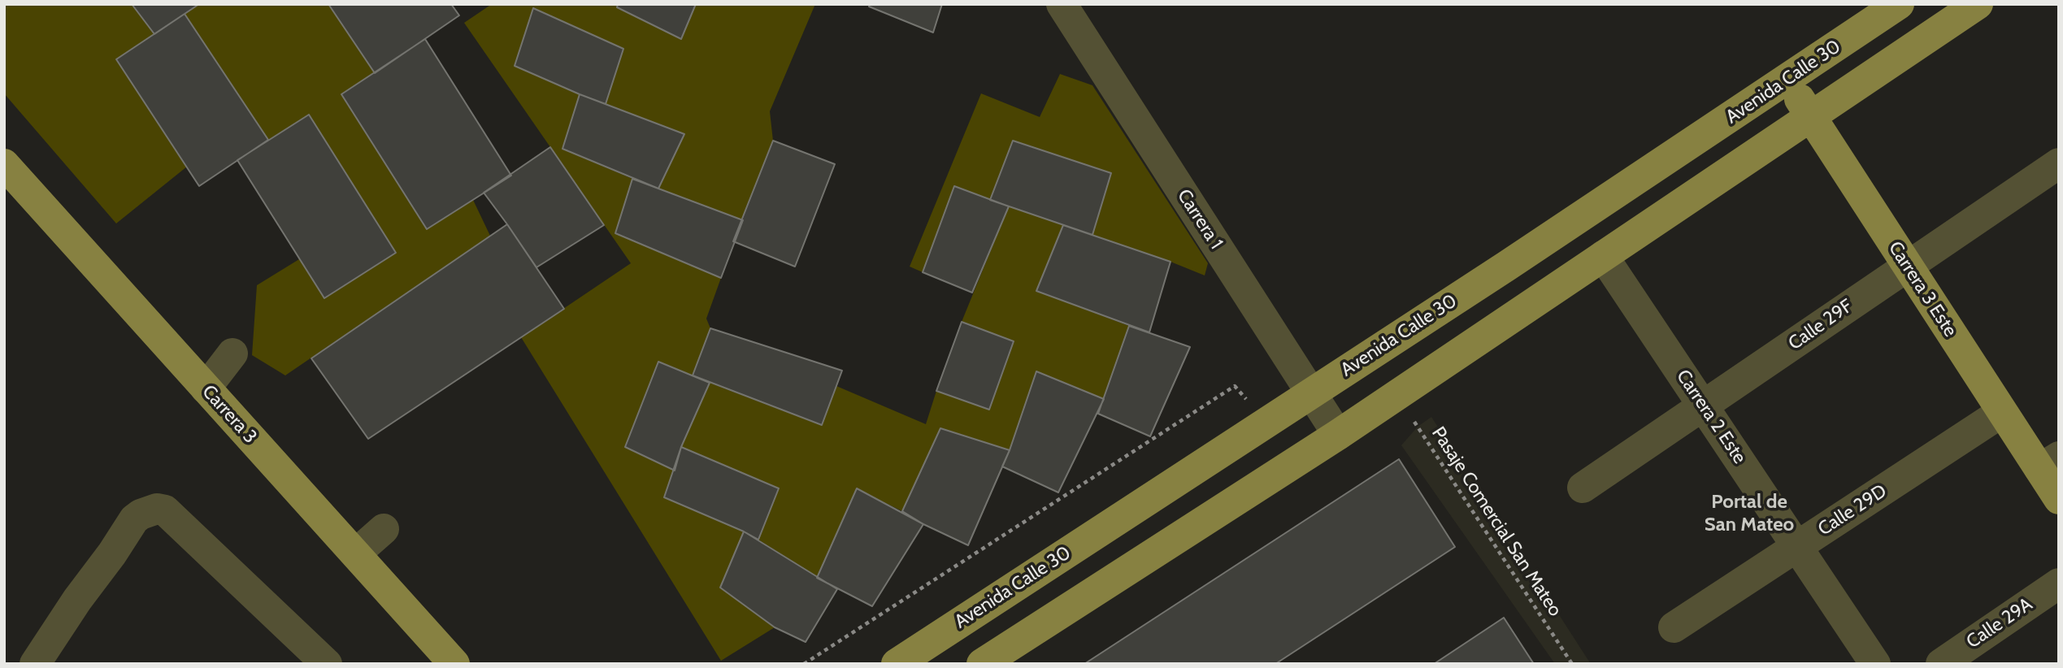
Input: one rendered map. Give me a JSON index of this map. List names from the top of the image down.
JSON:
{
  "streets": {
    "main road": ["Avenida Calle 30", "Carrera 3 Este", "Carrera 3"],
    "street": [
      "Carrera 1",
      "Calle 29F",
      "Carrera 2 Este",
      "Calle 29D",
      "Calle 29A"
    ],
    "path": ["Pasaje Comercial San Mateo"]
  },
  "crossings": [
    ["Avenida Calle 30", "Carrera 1"],
    ["Avenida Calle 30", "Carrera 3 Este"],
    ["Carrera 3 Este", "Calle 29F"],
    ["Carrera 3 Este", "Calle 29D"],
    ["Calle 29F", "Carrera 2 Este"],
    ["Carrera 2 Este", "Calle 29D"]
  ],
  "districts": ["Portal de San Mateo"]
}
